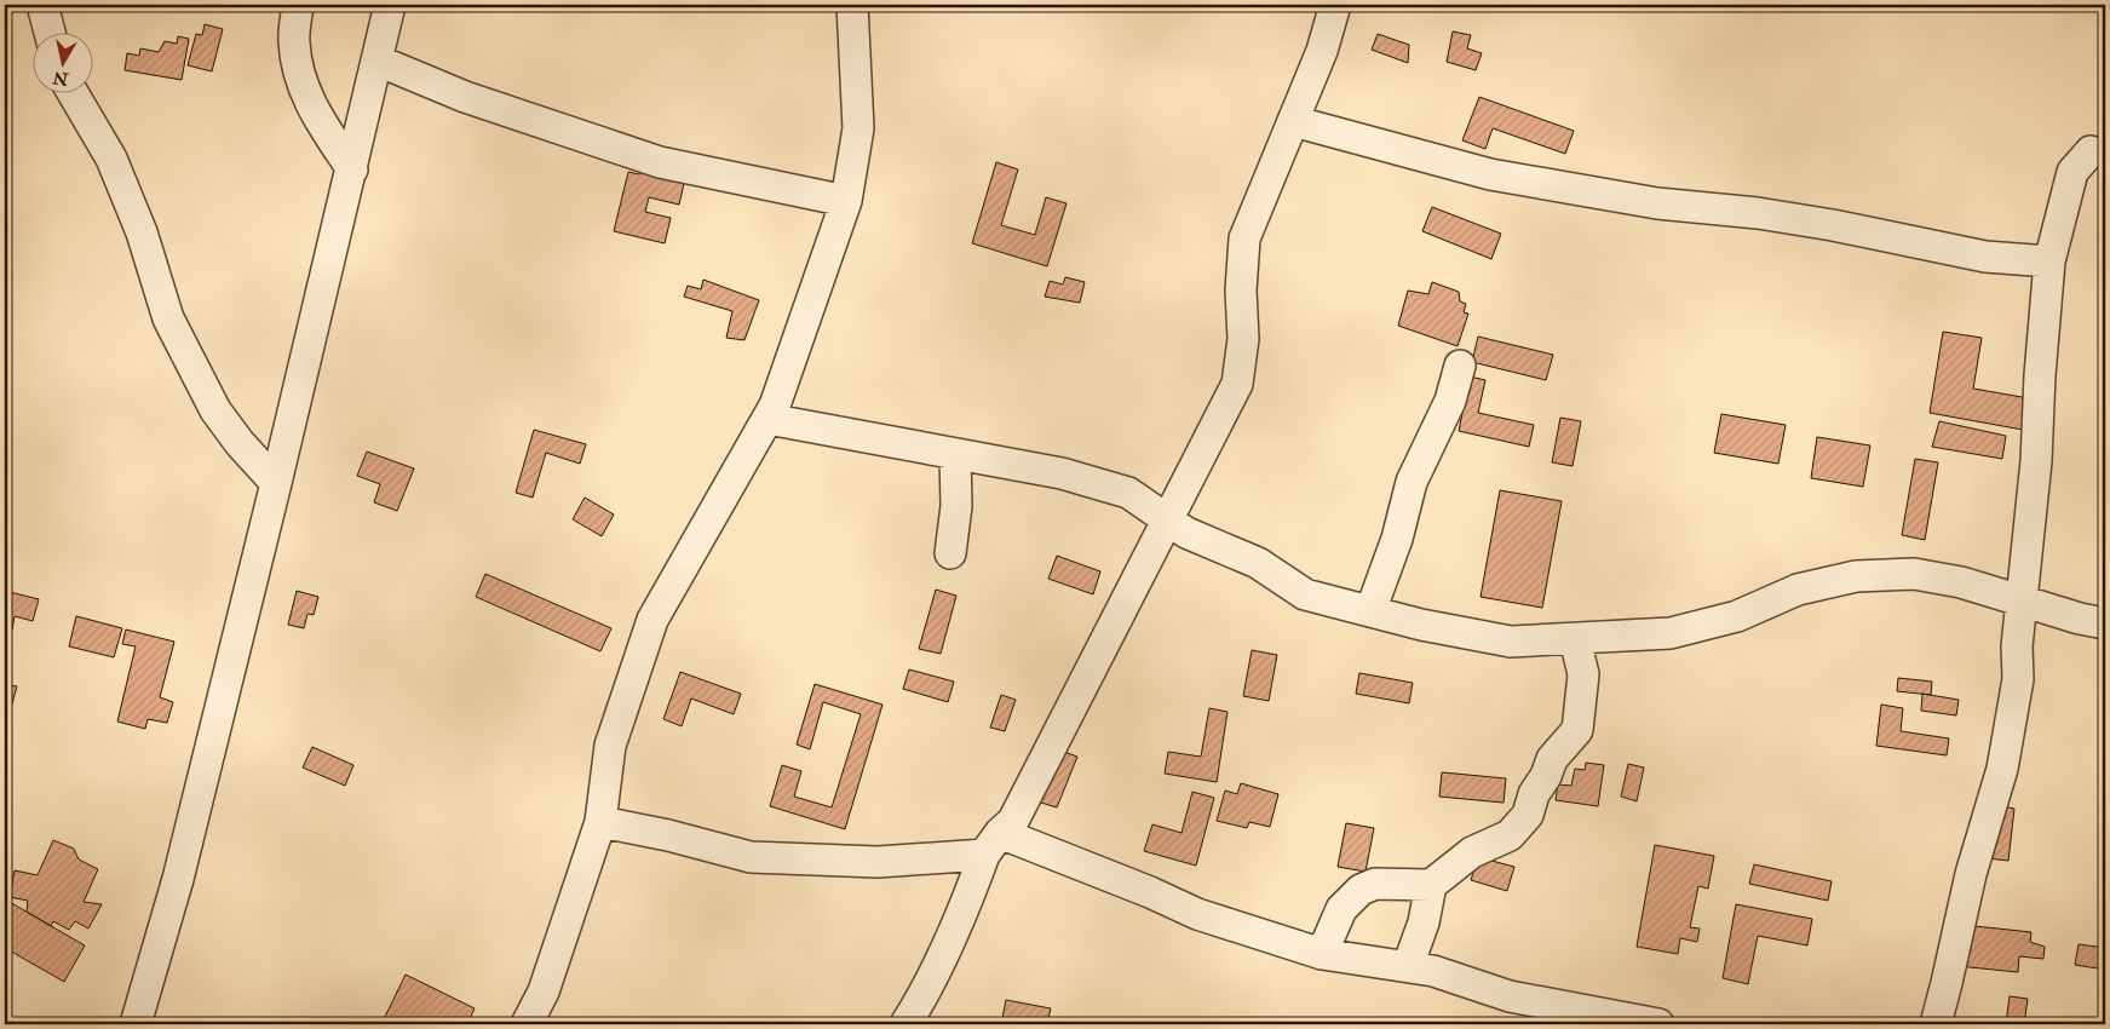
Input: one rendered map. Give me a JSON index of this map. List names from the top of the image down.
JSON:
{
  "north": "bottom"
}
